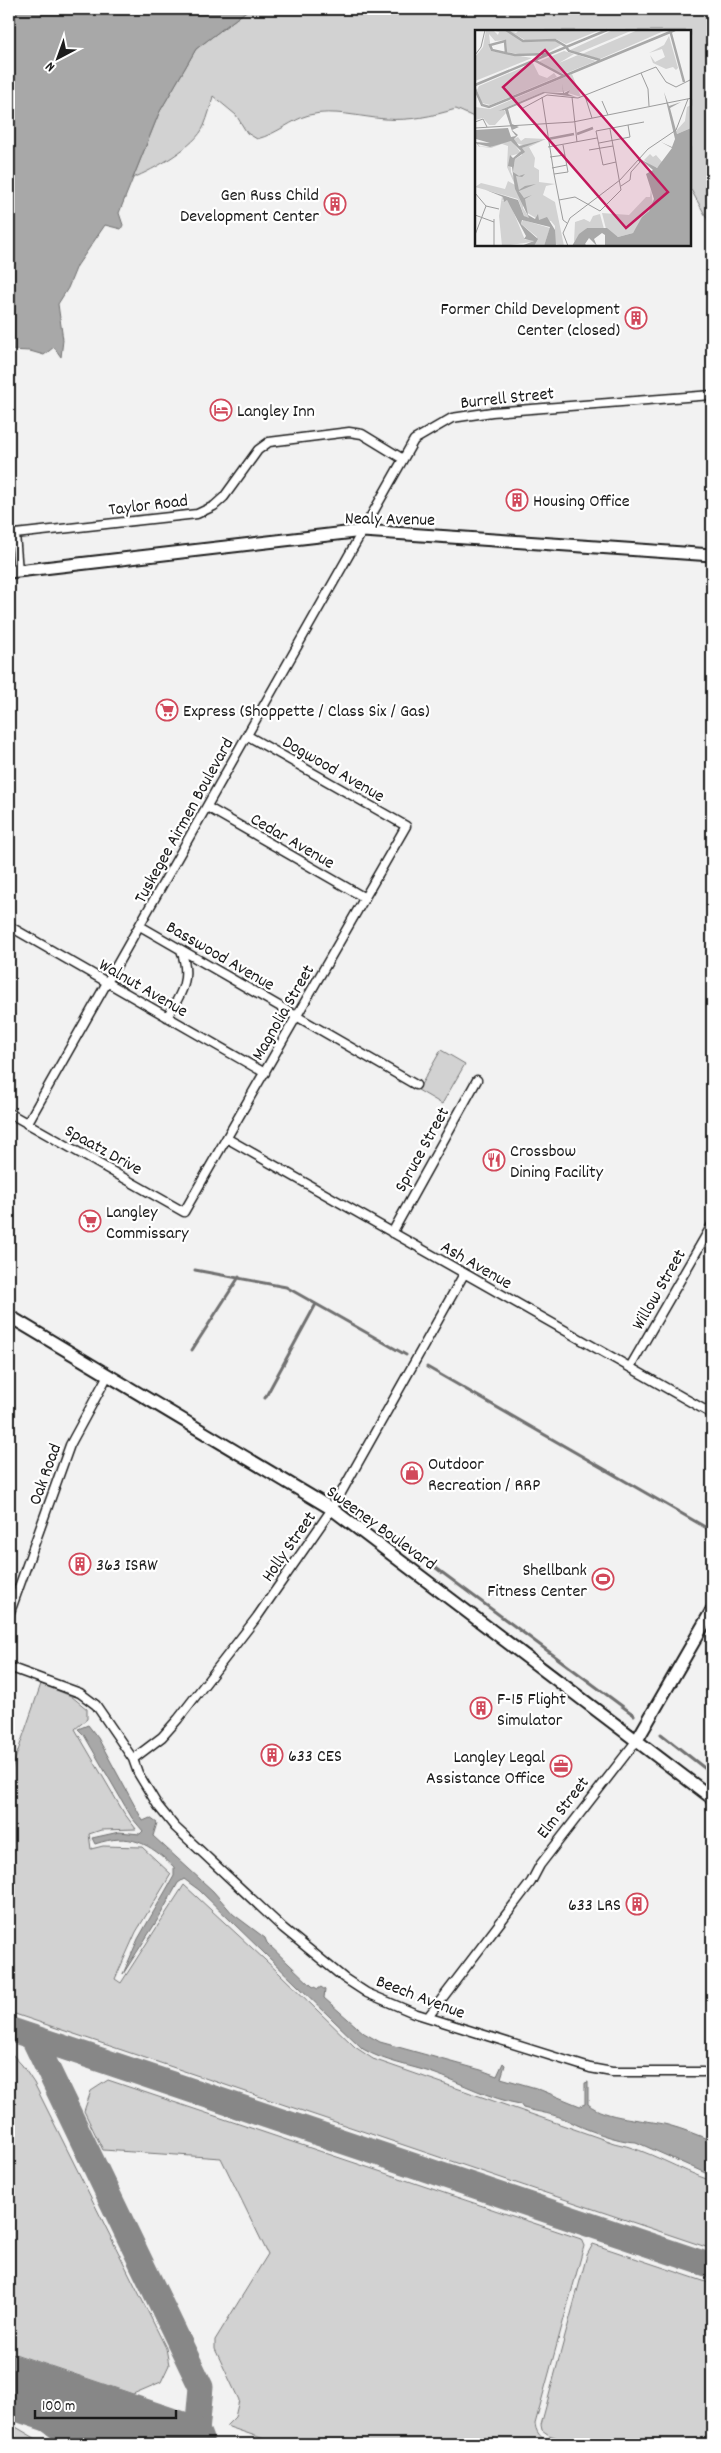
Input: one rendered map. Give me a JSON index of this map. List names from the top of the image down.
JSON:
{
  "streets": {
    "main road": ["Nealy Avenue", "Sweeney Boulevard", "Elm Street"],
    "street": [
      "Burrell Street",
      "Taylor Road",
      "Dogwood Avenue",
      "Tuskegee Airmen Boulevard",
      "Cedar Avenue",
      "Basswood Avenue",
      "Walnut Avenue",
      "Magnolia Street",
      "Spaatz Drive",
      "Spruce Street",
      "Ash Avenue",
      "Willow Street",
      "Oak Road",
      "Holly Street",
      "Beech Avenue"
    ]
  },
  "crossings": [
    ["Burrell Street", "Taylor Road"],
    ["Burrell Street", "Nealy Avenue"],
    ["Burrell Street", "Tuskegee Airmen Boulevard"],
    ["Taylor Road", "Nealy Avenue"],
    ["Nealy Avenue", "Tuskegee Airmen Boulevard"],
    ["Dogwood Avenue", "Tuskegee Airmen Boulevard"],
    ["Dogwood Avenue", "Magnolia Street"],
    ["Tuskegee Airmen Boulevard", "Cedar Avenue"],
    ["Tuskegee Airmen Boulevard", "Basswood Avenue"],
    ["Tuskegee Airmen Boulevard", "Walnut Avenue"],
    ["Tuskegee Airmen Boulevard", "Spaatz Drive"],
    ["Cedar Avenue", "Magnolia Street"],
    ["Basswood Avenue", "Magnolia Street"],
    ["Walnut Avenue", "Magnolia Street"],
    ["Magnolia Street", "Spaatz Drive"],
    ["Magnolia Street", "Ash Avenue"],
    ["Spruce Street", "Ash Avenue"],
    ["Ash Avenue", "Willow Street"],
    ["Ash Avenue", "Holly Street"],
    ["Oak Road", "Sweeney Boulevard"],
    ["Sweeney Boulevard", "Holly Street"],
    ["Sweeney Boulevard", "Elm Street"],
    ["Holly Street", "Beech Avenue"],
    ["Elm Street", "Beech Avenue"]
  ],
  "places": {
    "building": [
      "Gen Russ Child Development Center",
      "Former Child Development Center (closed)",
      "Housing Office",
      "363 ISRW",
      "F-15 Flight Simulator",
      "633 CES",
      "633 LRS"
    ],
    "hotel": ["Langley Inn"],
    "supermarket": ["Express (Shoppette / Class Six / Gas)", "Langley Commissary"],
    "restaurant": ["Crossbow Dining Facility"],
    "shop": ["Outdoor Recreation / RRP"],
    "sports": ["Shellbank Fitness Center"],
    "office": ["Langley Legal Assistance Office"]
  },
  "scale_bar": "100 m",
  "north": "bottom left"
}
